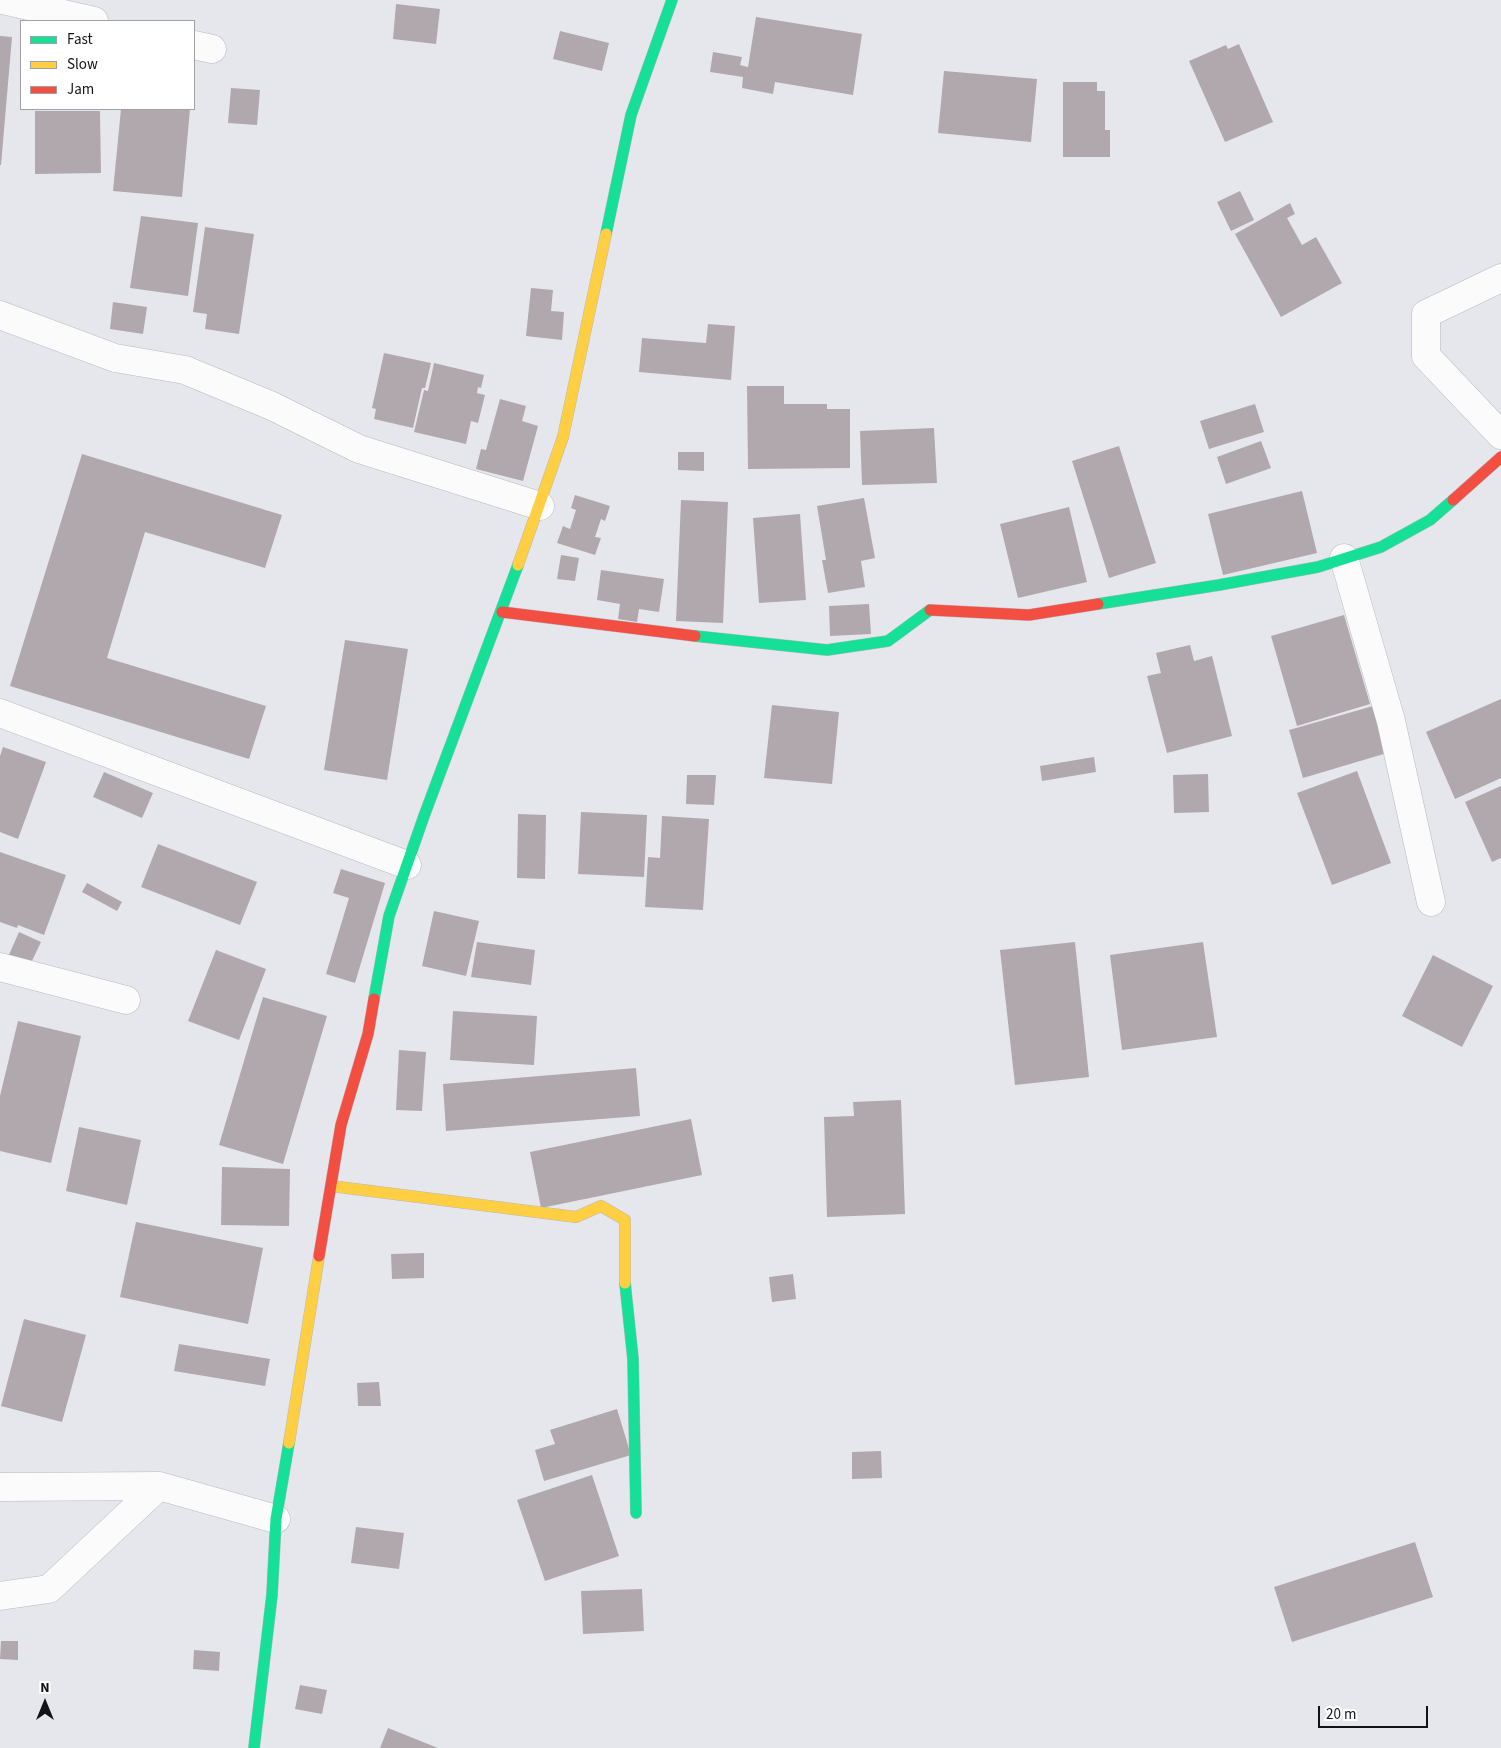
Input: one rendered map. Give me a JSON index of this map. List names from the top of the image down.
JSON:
{
  "legend": ["Fast", "Slow", "Jam"],
  "scale_bar": "20 m",
  "north": "top"
}
